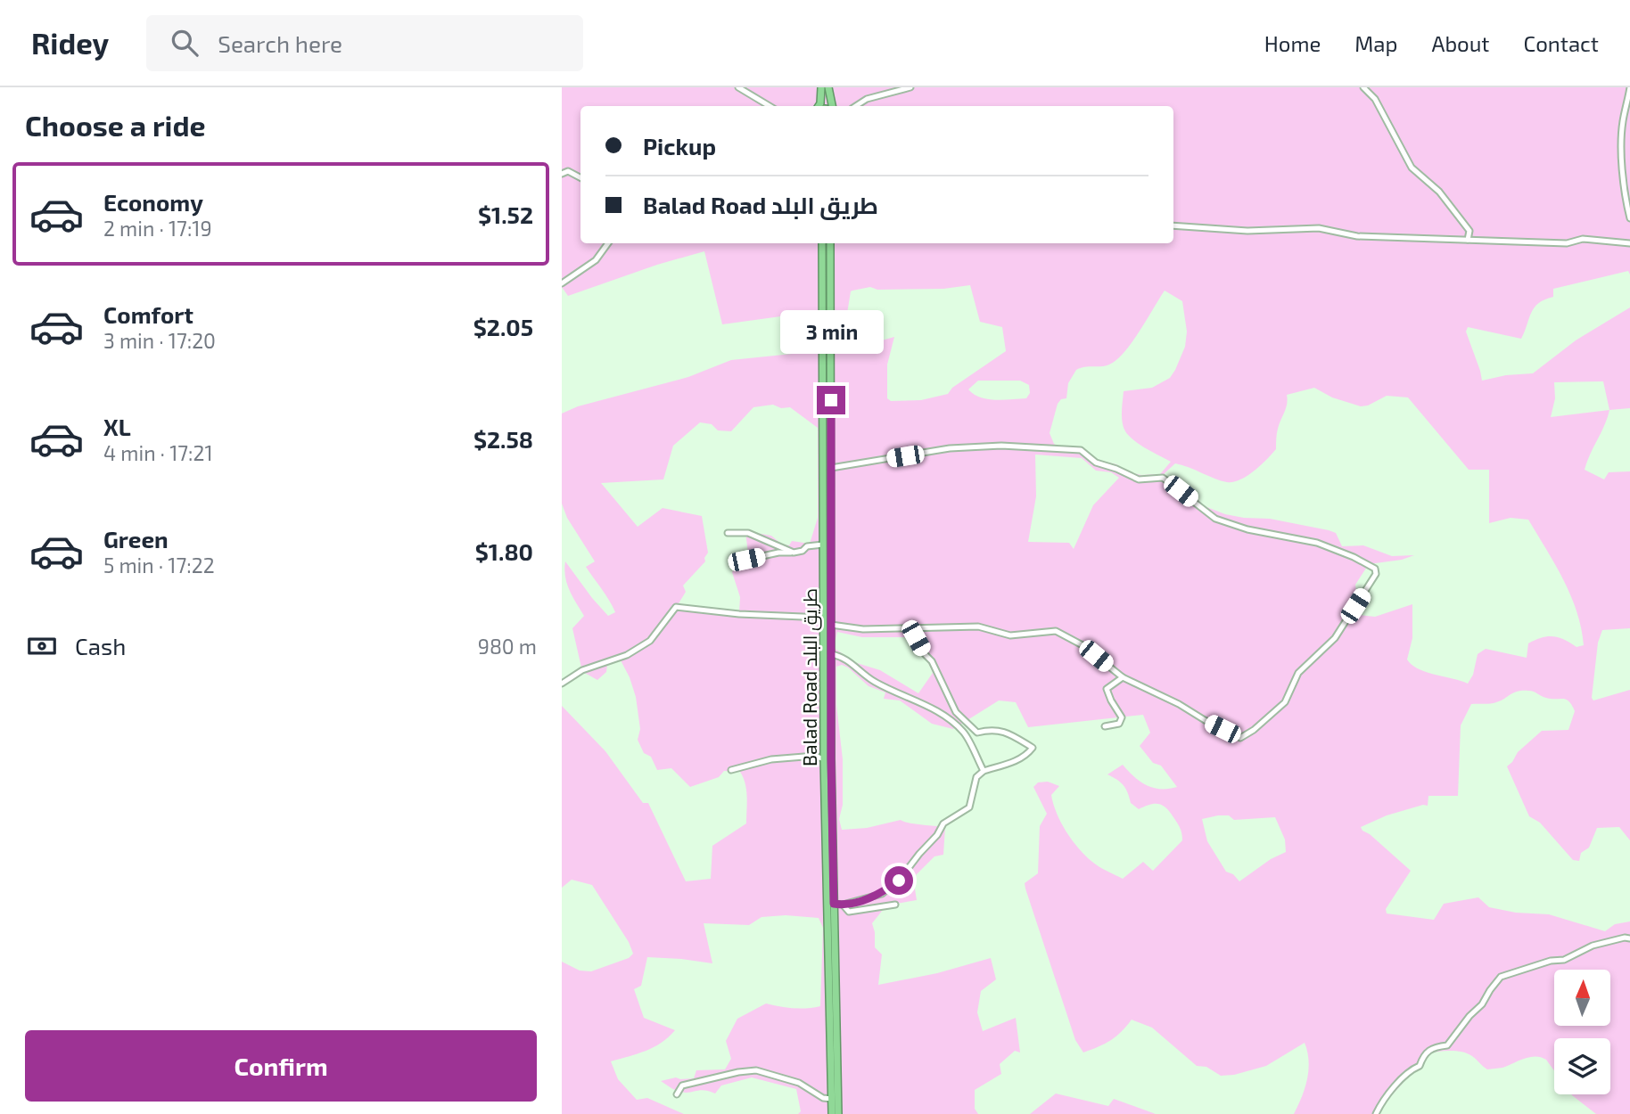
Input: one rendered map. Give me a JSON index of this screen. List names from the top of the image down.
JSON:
{
  "streets": {
    "highway": ["Balad Road طريق البلد"]
  },
  "north": "top",
  "page": {
    "header": "Ridey",
    "search": "Search here",
    "nav": [
      "Home",
      "Map",
      "About",
      "Contact"
    ],
    "heading": "Choose a ride",
    "banner": ["Pickup", "Balad Road طريق البلد"],
    "list": [
      {
        "name": "Economy",
        "note": "2 min · 17:19",
        "value": "$1.52"
      },
      {
        "name": "Comfort",
        "note": "3 min · 17:20",
        "value": "$2.05"
      },
      {
        "name": "XL",
        "note": "4 min · 17:21",
        "value": "$2.58"
      },
      {
        "name": "Green",
        "note": "5 min · 17:22",
        "value": "$1.80"
      }
    ],
    "bubble": "3 min",
    "pay": ["Cash", "980 m"],
    "buttons": "Confirm"
  }
}
